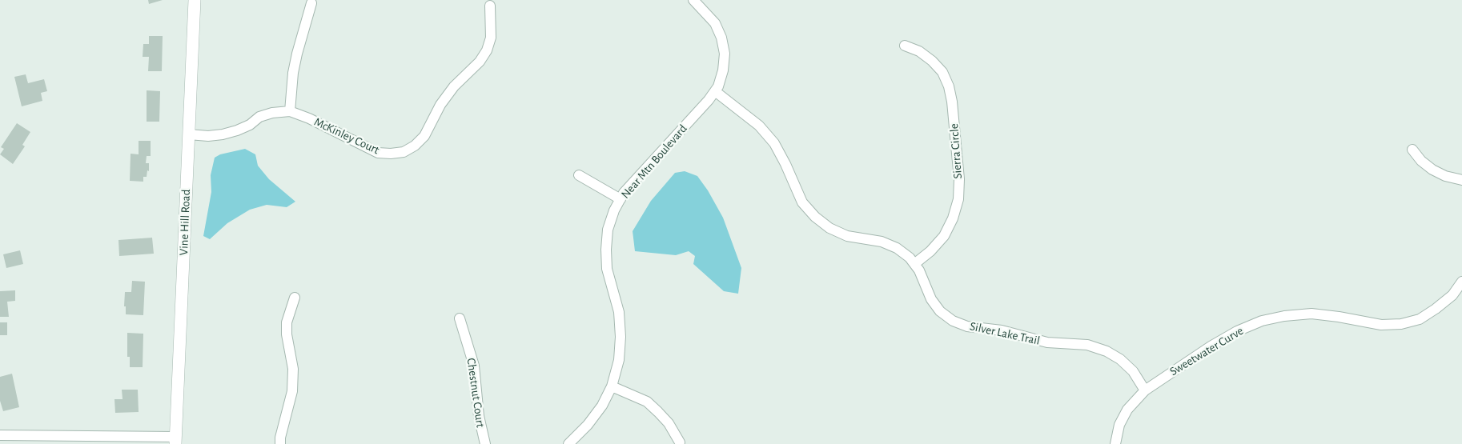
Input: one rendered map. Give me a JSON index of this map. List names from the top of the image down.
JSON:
{
  "streets": {
    "street": [
      "McKinley Court",
      "Sierra Circle",
      "Near Mtn Boulevard",
      "Vine Hill Road",
      "Silver Lake Trail",
      "Sweetwater Curve",
      "Chestnut Court"
    ]
  },
  "crossings": [
    ["McKinley Court", "Vine Hill Road"],
    ["Sierra Circle", "Silver Lake Trail"],
    ["Near Mtn Boulevard", "Silver Lake Trail"],
    ["Silver Lake Trail", "Sweetwater Curve"]
  ]
}
